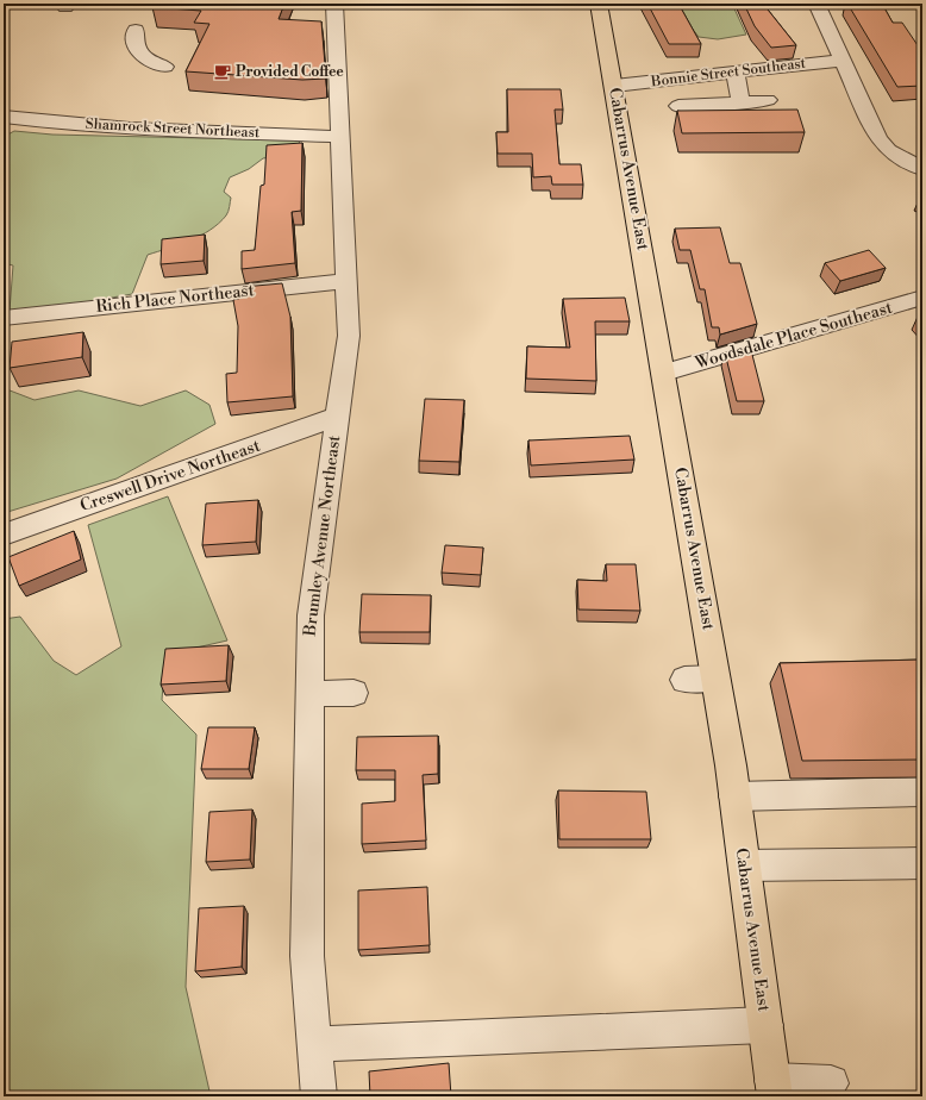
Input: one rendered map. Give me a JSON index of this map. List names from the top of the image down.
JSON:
{
  "streets": {
    "main road": ["Cabarrus Avenue East"],
    "street": [
      "Bonnie Street Southeast",
      "Shamrock Street Northeast",
      "Rich Place Northeast",
      "Woodsdale Place Southeast",
      "Creswell Drive Northeast",
      "Brumley Avenue Northeast"
    ]
  },
  "crossings": [
    ["Bonnie Street Southeast", "Cabarrus Avenue East"],
    ["Shamrock Street Northeast", "Brumley Avenue Northeast"],
    ["Cabarrus Avenue East", "Woodsdale Place Southeast"],
    ["Rich Place Northeast", "Brumley Avenue Northeast"],
    ["Creswell Drive Northeast", "Brumley Avenue Northeast"]
  ],
  "places": {
    "cafe": ["Provided Coffee"]
  }
}
